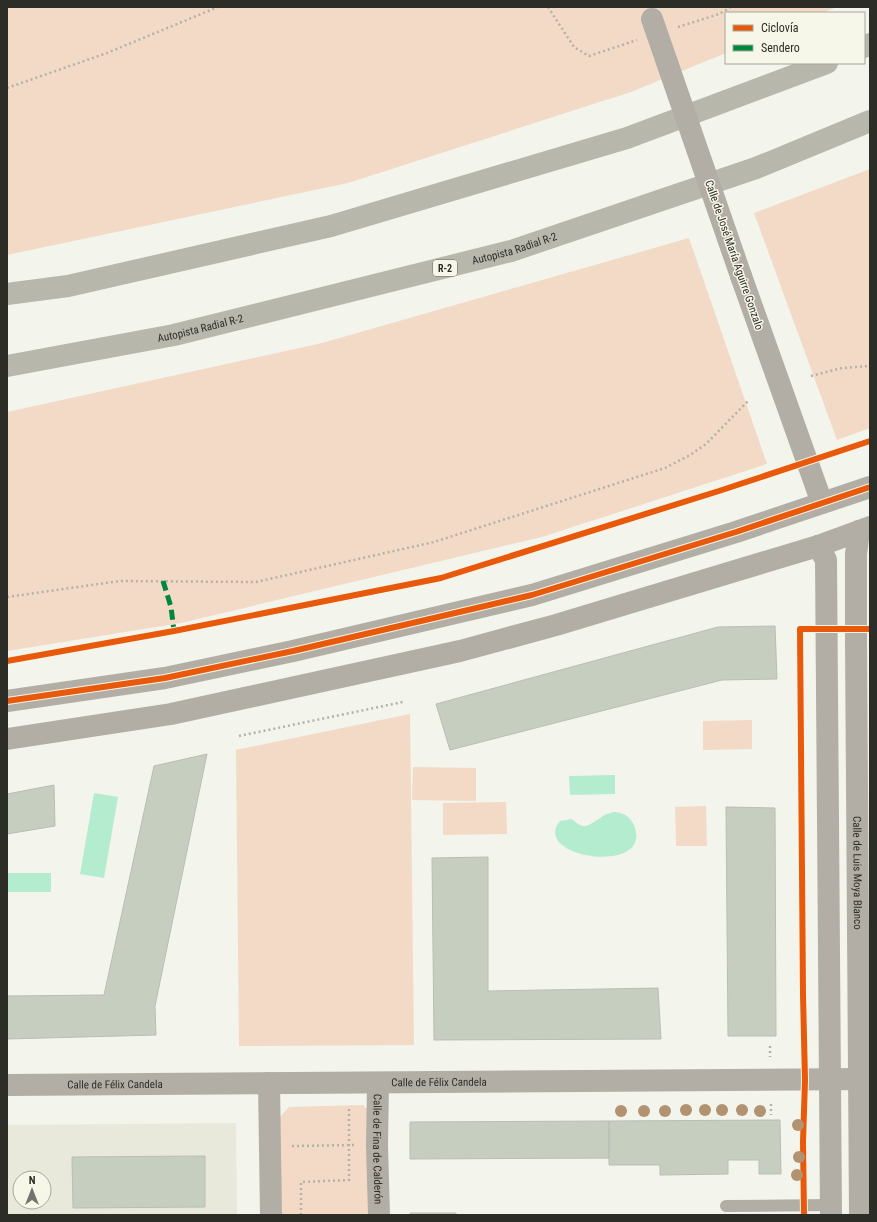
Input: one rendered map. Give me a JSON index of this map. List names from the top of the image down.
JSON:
{
  "streets": {
    "highway": ["Autopista Radial R-2", "R-2"],
    "street": [
      "Calle de José María Aguirre Gonzalo",
      "Calle de Luis Moya Blanco",
      "Calle de Félix Candela",
      "Calle de Fina de Calderón"
    ]
  },
  "crossings": [
    ["Calle de Luis Moya Blanco", "Calle de Félix Candela"],
    ["Calle de Félix Candela", "Calle de Fina de Calderón"]
  ],
  "legend": ["Ciclovía", "Sendero"],
  "north": "top"
}
